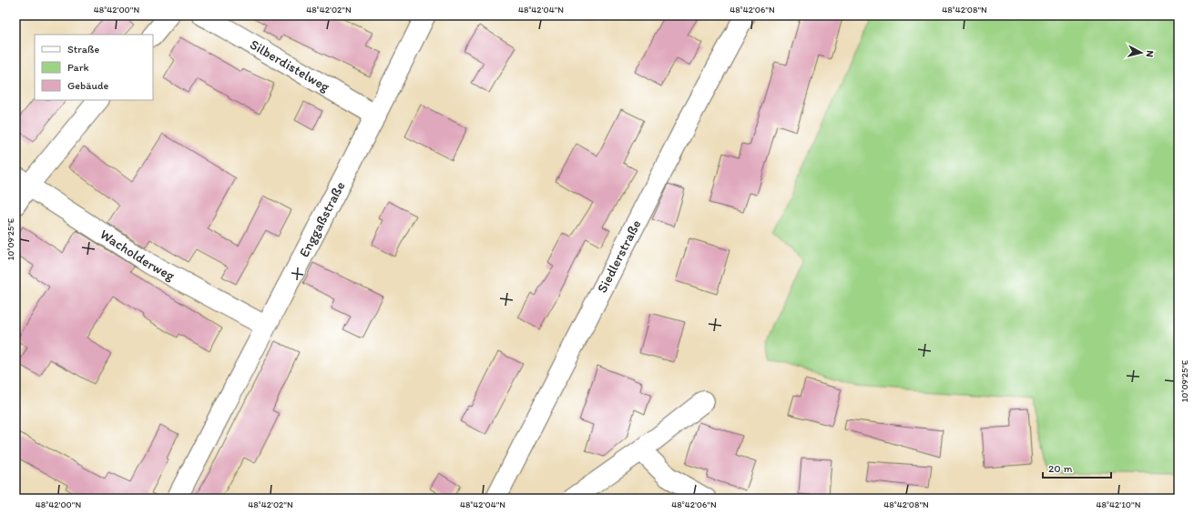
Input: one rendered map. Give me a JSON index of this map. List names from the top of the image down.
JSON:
{
  "streets": {
    "street": [
      "Silberdistelweg",
      "Enggaßstraße",
      "Wacholderweg",
      "Siedlerstraße"
    ]
  },
  "crossings": [
    ["Silberdistelweg", "Enggaßstraße"],
    ["Enggaßstraße", "Wacholderweg"]
  ],
  "legend": ["Straße", "Park", "Gebäude"],
  "scale_bar": "20 m",
  "north": "right",
  "coordinates": [
    "48°42'00\"N",
    "48°42'02\"N",
    "48°42'04\"N",
    "48°42'06\"N",
    "48°42'08\"N",
    "10°09'25\"E",
    "48°42'10\"N"
  ]
}
